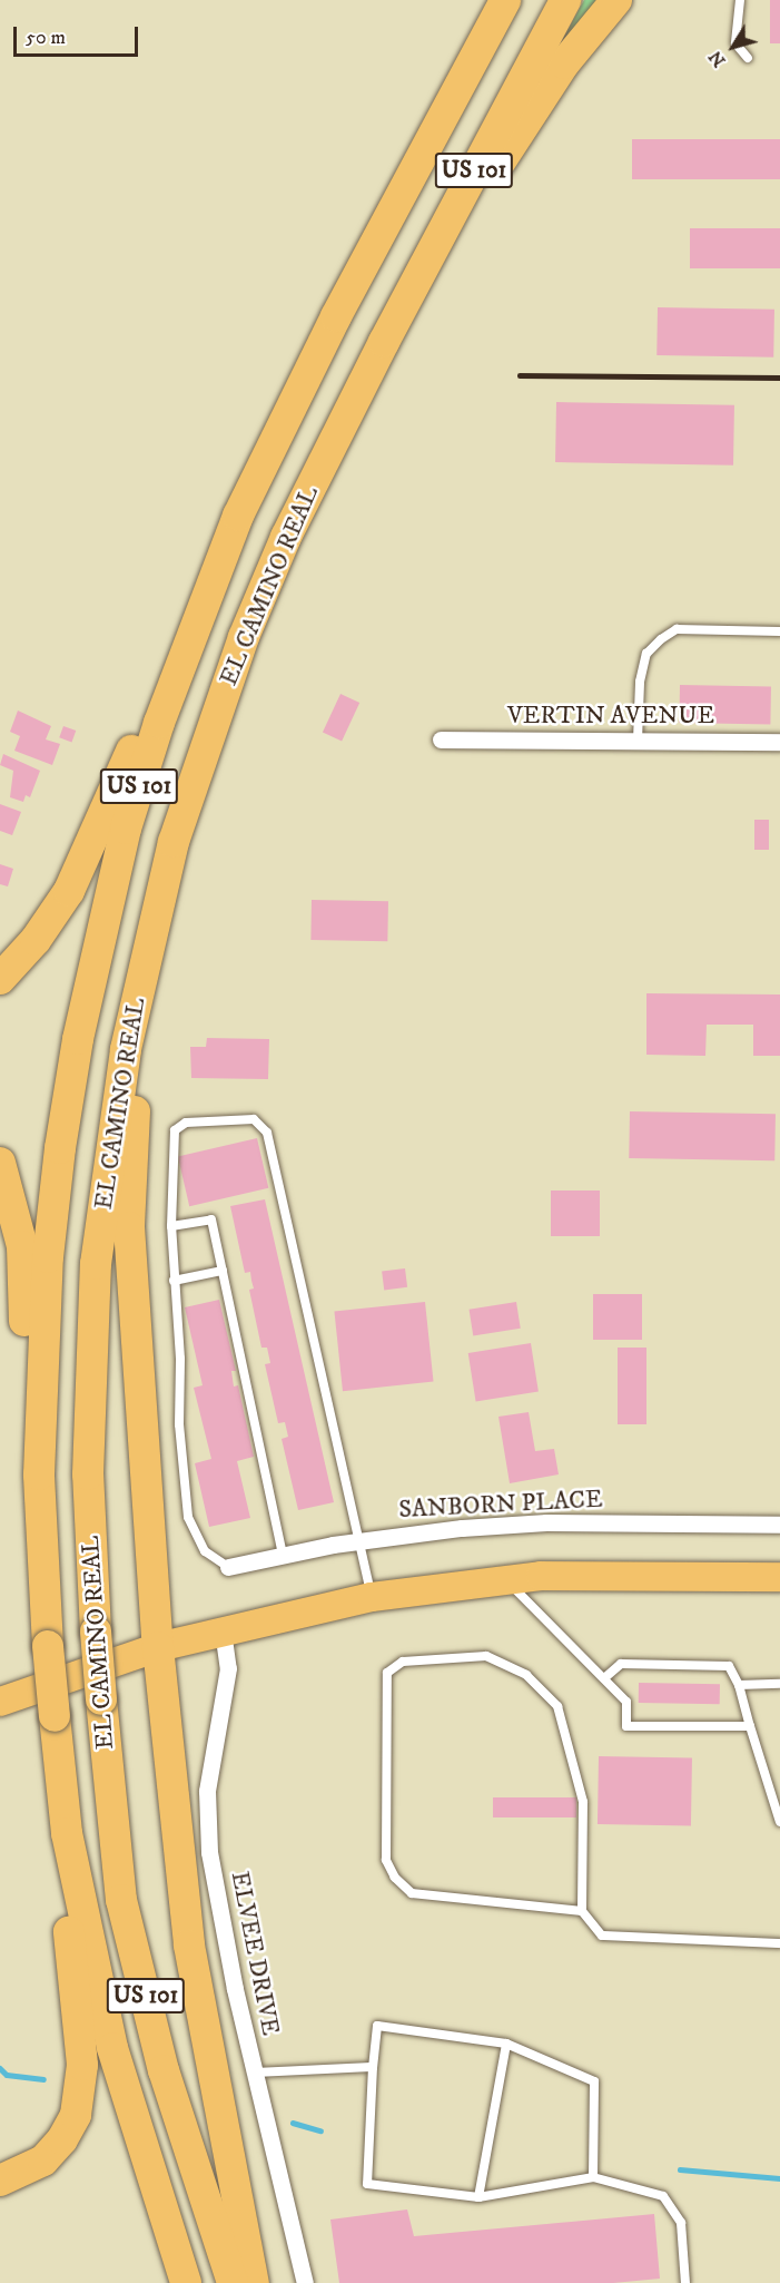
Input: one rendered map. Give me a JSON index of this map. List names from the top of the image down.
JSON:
{
  "streets": {
    "highway": ["US 101", "EL CAMINO REAL"],
    "street": ["VERTIN AVENUE", "SANBORN PLACE", "ELVEE DRIVE"]
  },
  "scale_bar": "50 m",
  "north": "bottom left"
}
